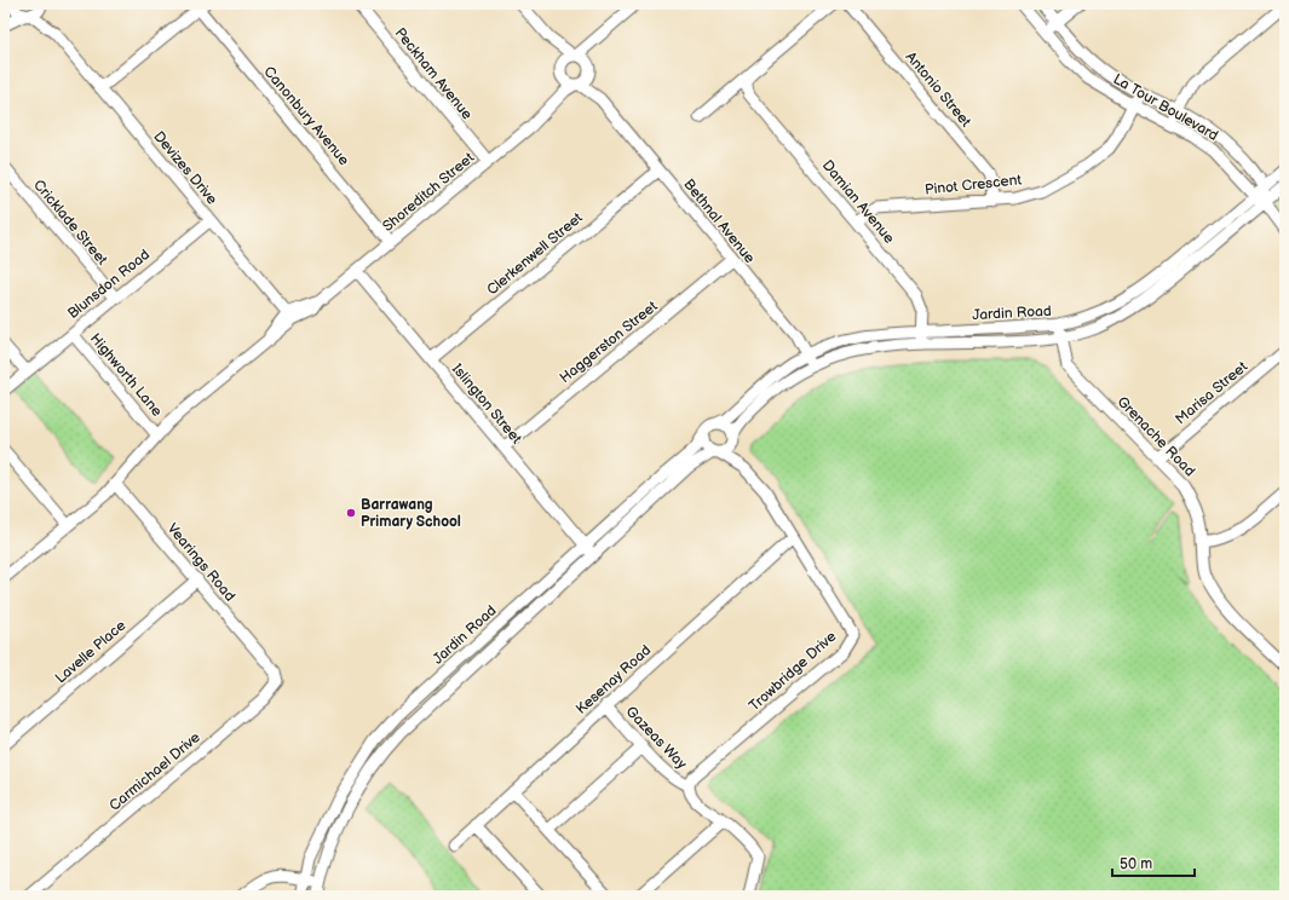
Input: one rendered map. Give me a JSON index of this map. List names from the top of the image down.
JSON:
{
  "streets": {
    "street": [
      "Peckham Avenue",
      "Antonio Street",
      "La Tour Boulevard",
      "Canonbury Avenue",
      "Devizes Drive",
      "Pinot Crescent",
      "Shoreditch Street",
      "Damian Avenue",
      "Bethnal Avenue",
      "Cricklade Street",
      "Clerkenwell Street",
      "Blunsdon Road",
      "Jardin Road",
      "Haggerston Street",
      "Highworth Lane",
      "Marisa Street",
      "Islington Street",
      "Grenache Road",
      "Vearings Road",
      "Lavelle Place",
      "Trowbridge Drive",
      "Kesenay Road",
      "Gazeas Way",
      "Carmichael Drive"
    ]
  },
  "crossings": [
    ["Peckham Avenue", "Shoreditch Street"],
    ["Antonio Street", "Pinot Crescent"],
    ["La Tour Boulevard", "Pinot Crescent"],
    ["La Tour Boulevard", "Jardin Road"],
    ["Canonbury Avenue", "Shoreditch Street"],
    ["Devizes Drive", "Shoreditch Street"],
    ["Devizes Drive", "Blunsdon Road"],
    ["Pinot Crescent", "Damian Avenue"],
    ["Shoreditch Street", "Bethnal Avenue"],
    ["Shoreditch Street", "Highworth Lane"],
    ["Shoreditch Street", "Islington Street"],
    ["Shoreditch Street", "Vearings Road"],
    ["Damian Avenue", "Jardin Road"],
    ["Bethnal Avenue", "Clerkenwell Street"],
    ["Bethnal Avenue", "Jardin Road"],
    ["Bethnal Avenue", "Haggerston Street"],
    ["Cricklade Street", "Blunsdon Road"],
    ["Clerkenwell Street", "Islington Street"],
    ["Blunsdon Road", "Highworth Lane"],
    ["Jardin Road", "Islington Street"],
    ["Jardin Road", "Grenache Road"],
    ["Jardin Road", "Trowbridge Drive"],
    ["Haggerston Street", "Islington Street"],
    ["Marisa Street", "Grenache Road"],
    ["Vearings Road", "Lavelle Place"],
    ["Vearings Road", "Carmichael Drive"],
    ["Trowbridge Drive", "Kesenay Road"],
    ["Trowbridge Drive", "Gazeas Way"],
    ["Kesenay Road", "Gazeas Way"]
  ],
  "places": ["Barrawang Primary School"],
  "scale_bar": "50 m"
}
